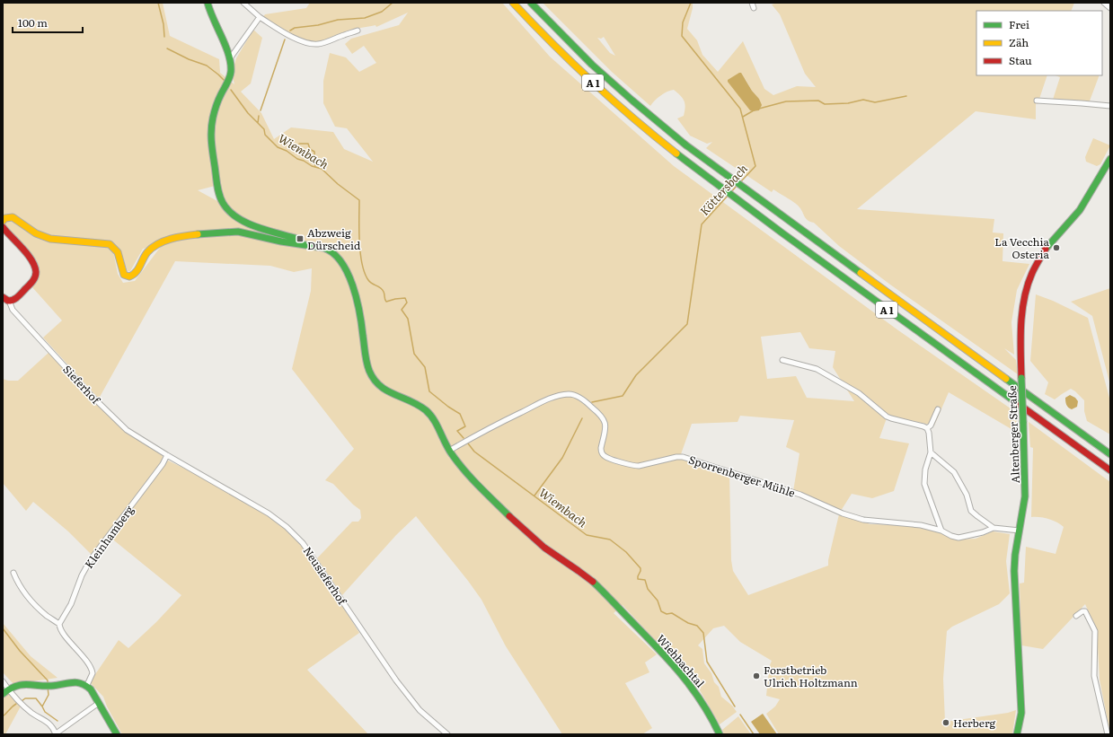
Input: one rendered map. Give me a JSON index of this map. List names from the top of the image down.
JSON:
{
  "streets": {
    "main road": ["A 1", "Altenberger Straße", "Wiehbachtal"],
    "street": [
      "Sieferhof",
      "Sporrenberger Mühle",
      "Kleinhamberg",
      "Neusieferhof"
    ]
  },
  "crossings": [
    ["Sieferhof", "Kleinhamberg"],
    ["Sieferhof", "Neusieferhof"],
    ["Altenberger Straße", "Sporrenberger Mühle"],
    ["Sporrenberger Mühle", "Wiehbachtal"],
    ["Kleinhamberg", "Neusieferhof"]
  ],
  "water": ["Wiembach", "Köttersbach"],
  "places": {
    "transit": ["Abzweig Dürscheid"],
    "other": ["La Vecchia Osteria", "Forstbetrieb Ulrich Holtzmann", "Herberg"]
  },
  "legend": ["Frei", "Zäh", "Stau"],
  "scale_bar": "100 m"
}
